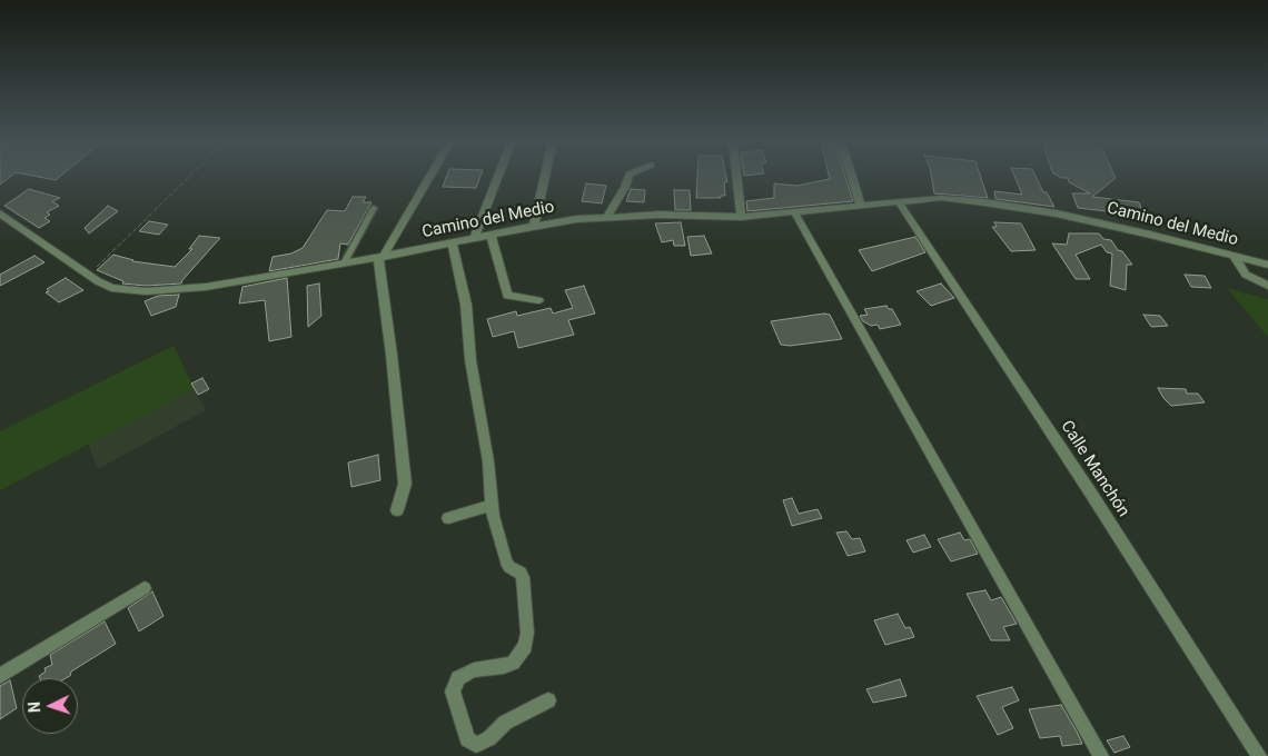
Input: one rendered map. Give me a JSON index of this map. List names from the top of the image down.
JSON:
{
  "streets": {
    "street": ["Camino del Medio", "Calle Manchón"]
  },
  "crossings": [
    ["Camino del Medio", "Calle Manchón"]
  ],
  "north": "left"
}
